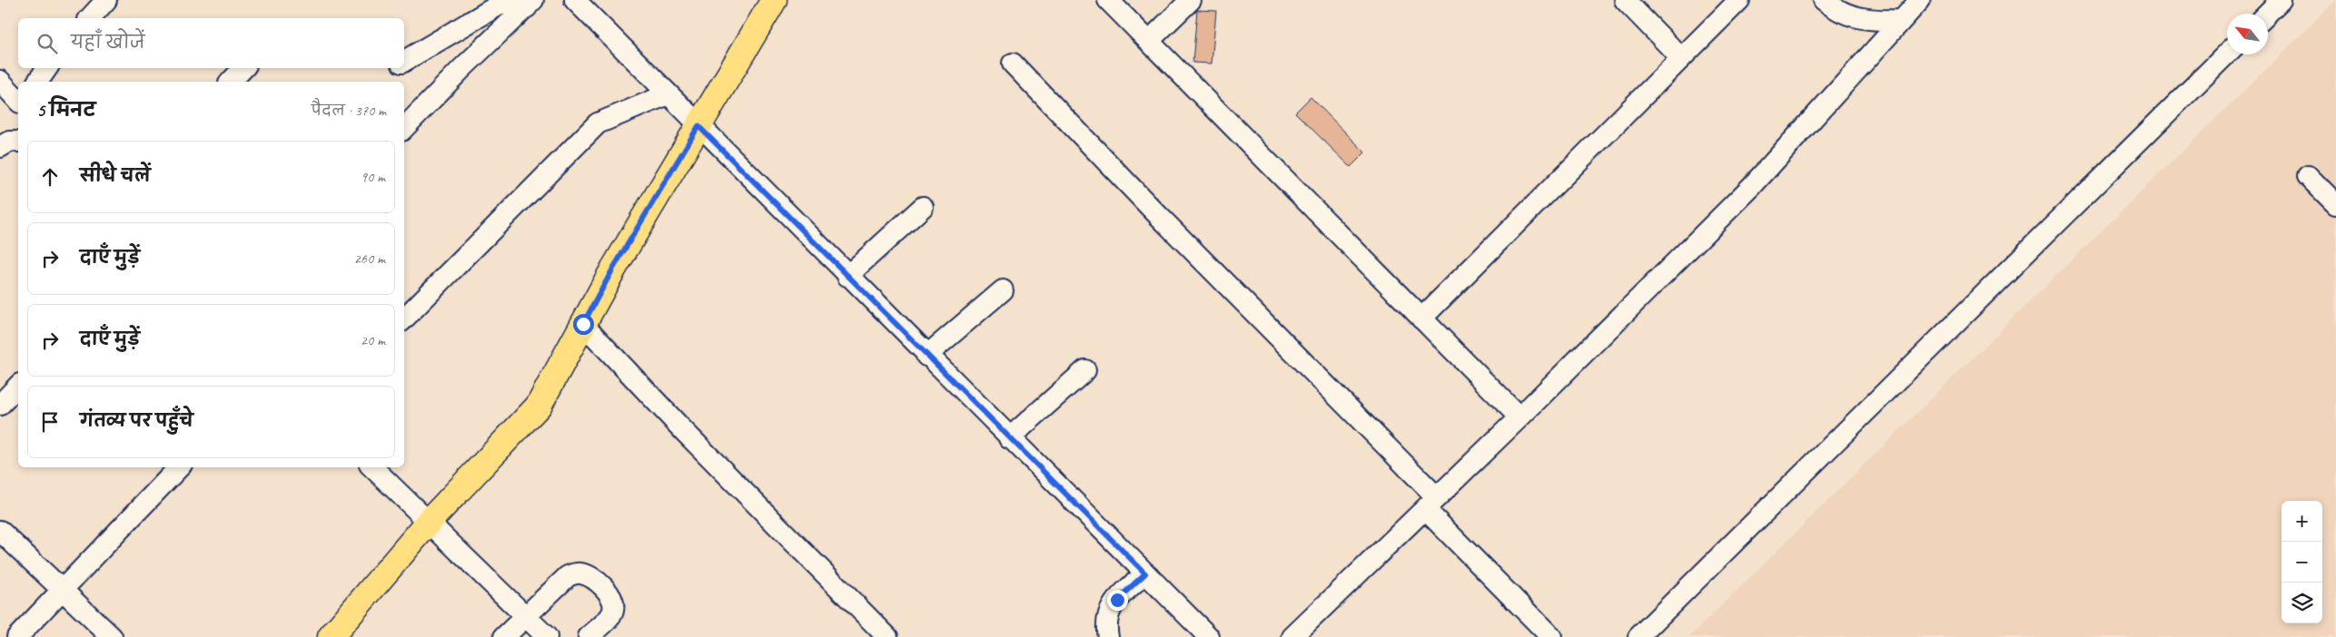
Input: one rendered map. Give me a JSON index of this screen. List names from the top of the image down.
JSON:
{
  "north": "top left",
  "page": {
    "search": "यहाँ खोजें",
    "heading": ["5 मिनट", "पैदल · 370 m"],
    "list": [
      ["सीधे चलें", "90 m"],
      ["दाएँ मुड़ें", "260 m"],
      ["दाएँ मुड़ें", "20 m"],
      "गंतव्य पर पहुँचे"
    ],
    "map_buttons": ["+", "−"]
  }
}
